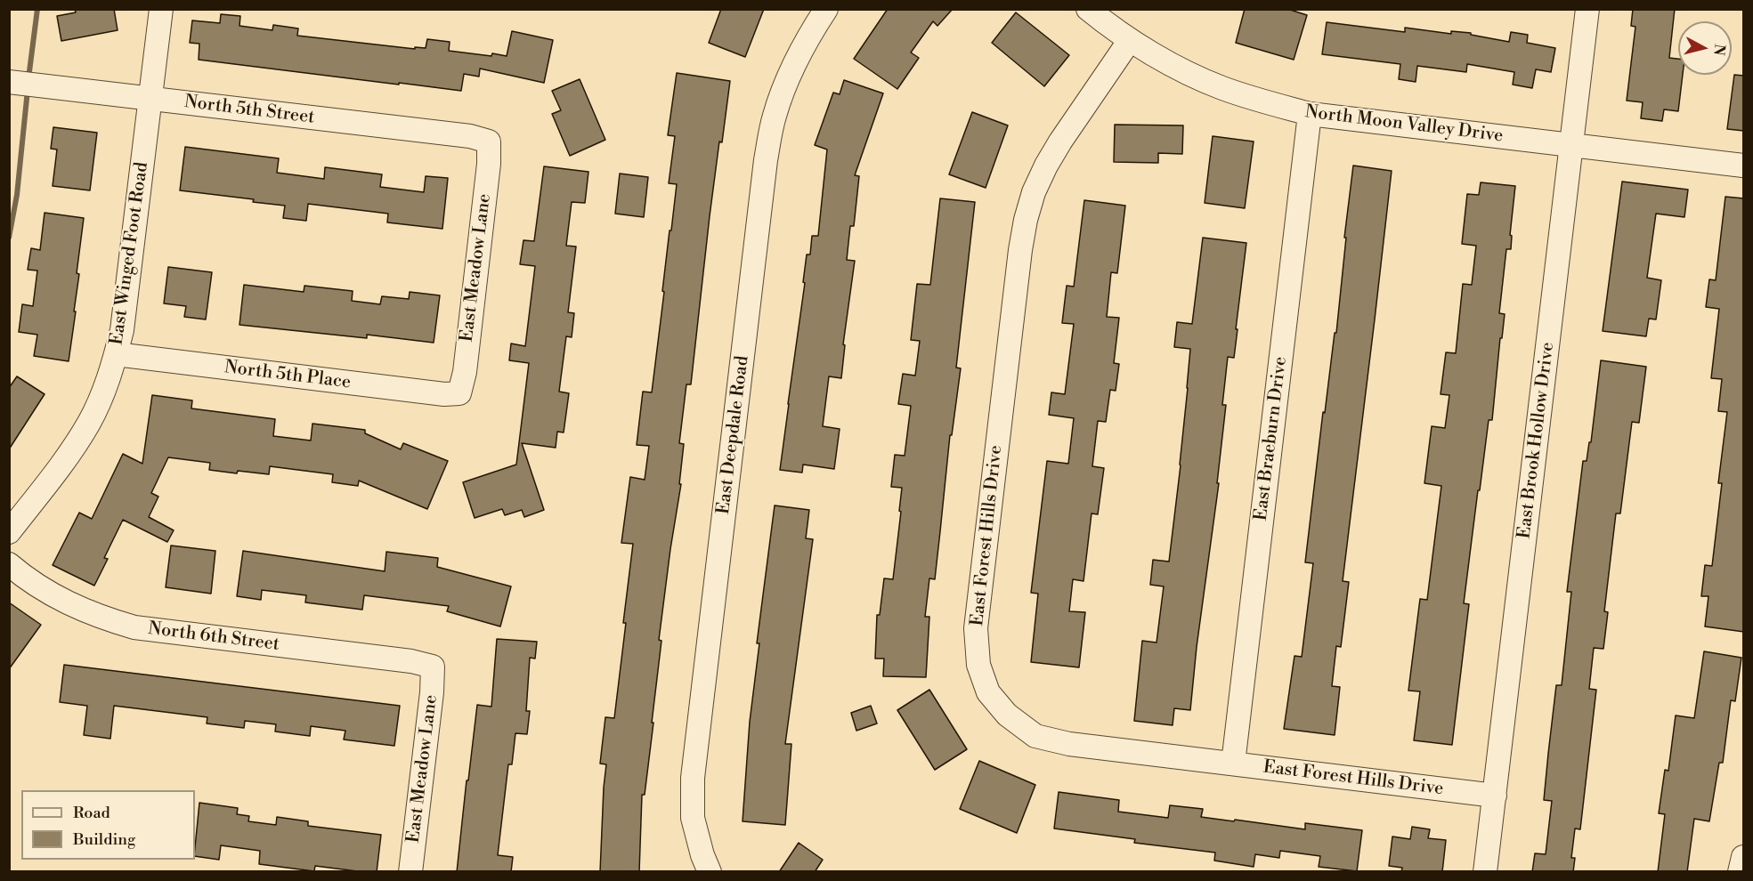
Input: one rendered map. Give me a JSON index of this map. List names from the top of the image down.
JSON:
{
  "streets": {
    "street": [
      "North 5th Street",
      "North Moon Valley Drive",
      "East Winged Foot Road",
      "East Meadow Lane",
      "North 5th Place",
      "East Deepdale Road",
      "East Braeburn Drive",
      "East Brook Hollow Drive",
      "East Forest Hills Drive",
      "North 6th Street"
    ]
  },
  "crossings": [
    ["North 5th Street", "East Winged Foot Road"],
    ["North 5th Street", "East Meadow Lane"],
    ["North Moon Valley Drive", "East Braeburn Drive"],
    ["North Moon Valley Drive", "East Brook Hollow Drive"],
    ["North Moon Valley Drive", "East Forest Hills Drive"],
    ["East Winged Foot Road", "North 5th Place"],
    ["East Meadow Lane", "North 5th Place"],
    ["East Meadow Lane", "North 6th Street"],
    ["East Braeburn Drive", "East Forest Hills Drive"],
    ["East Brook Hollow Drive", "East Forest Hills Drive"]
  ],
  "legend": ["Road", "Building"],
  "north": "right"
}
